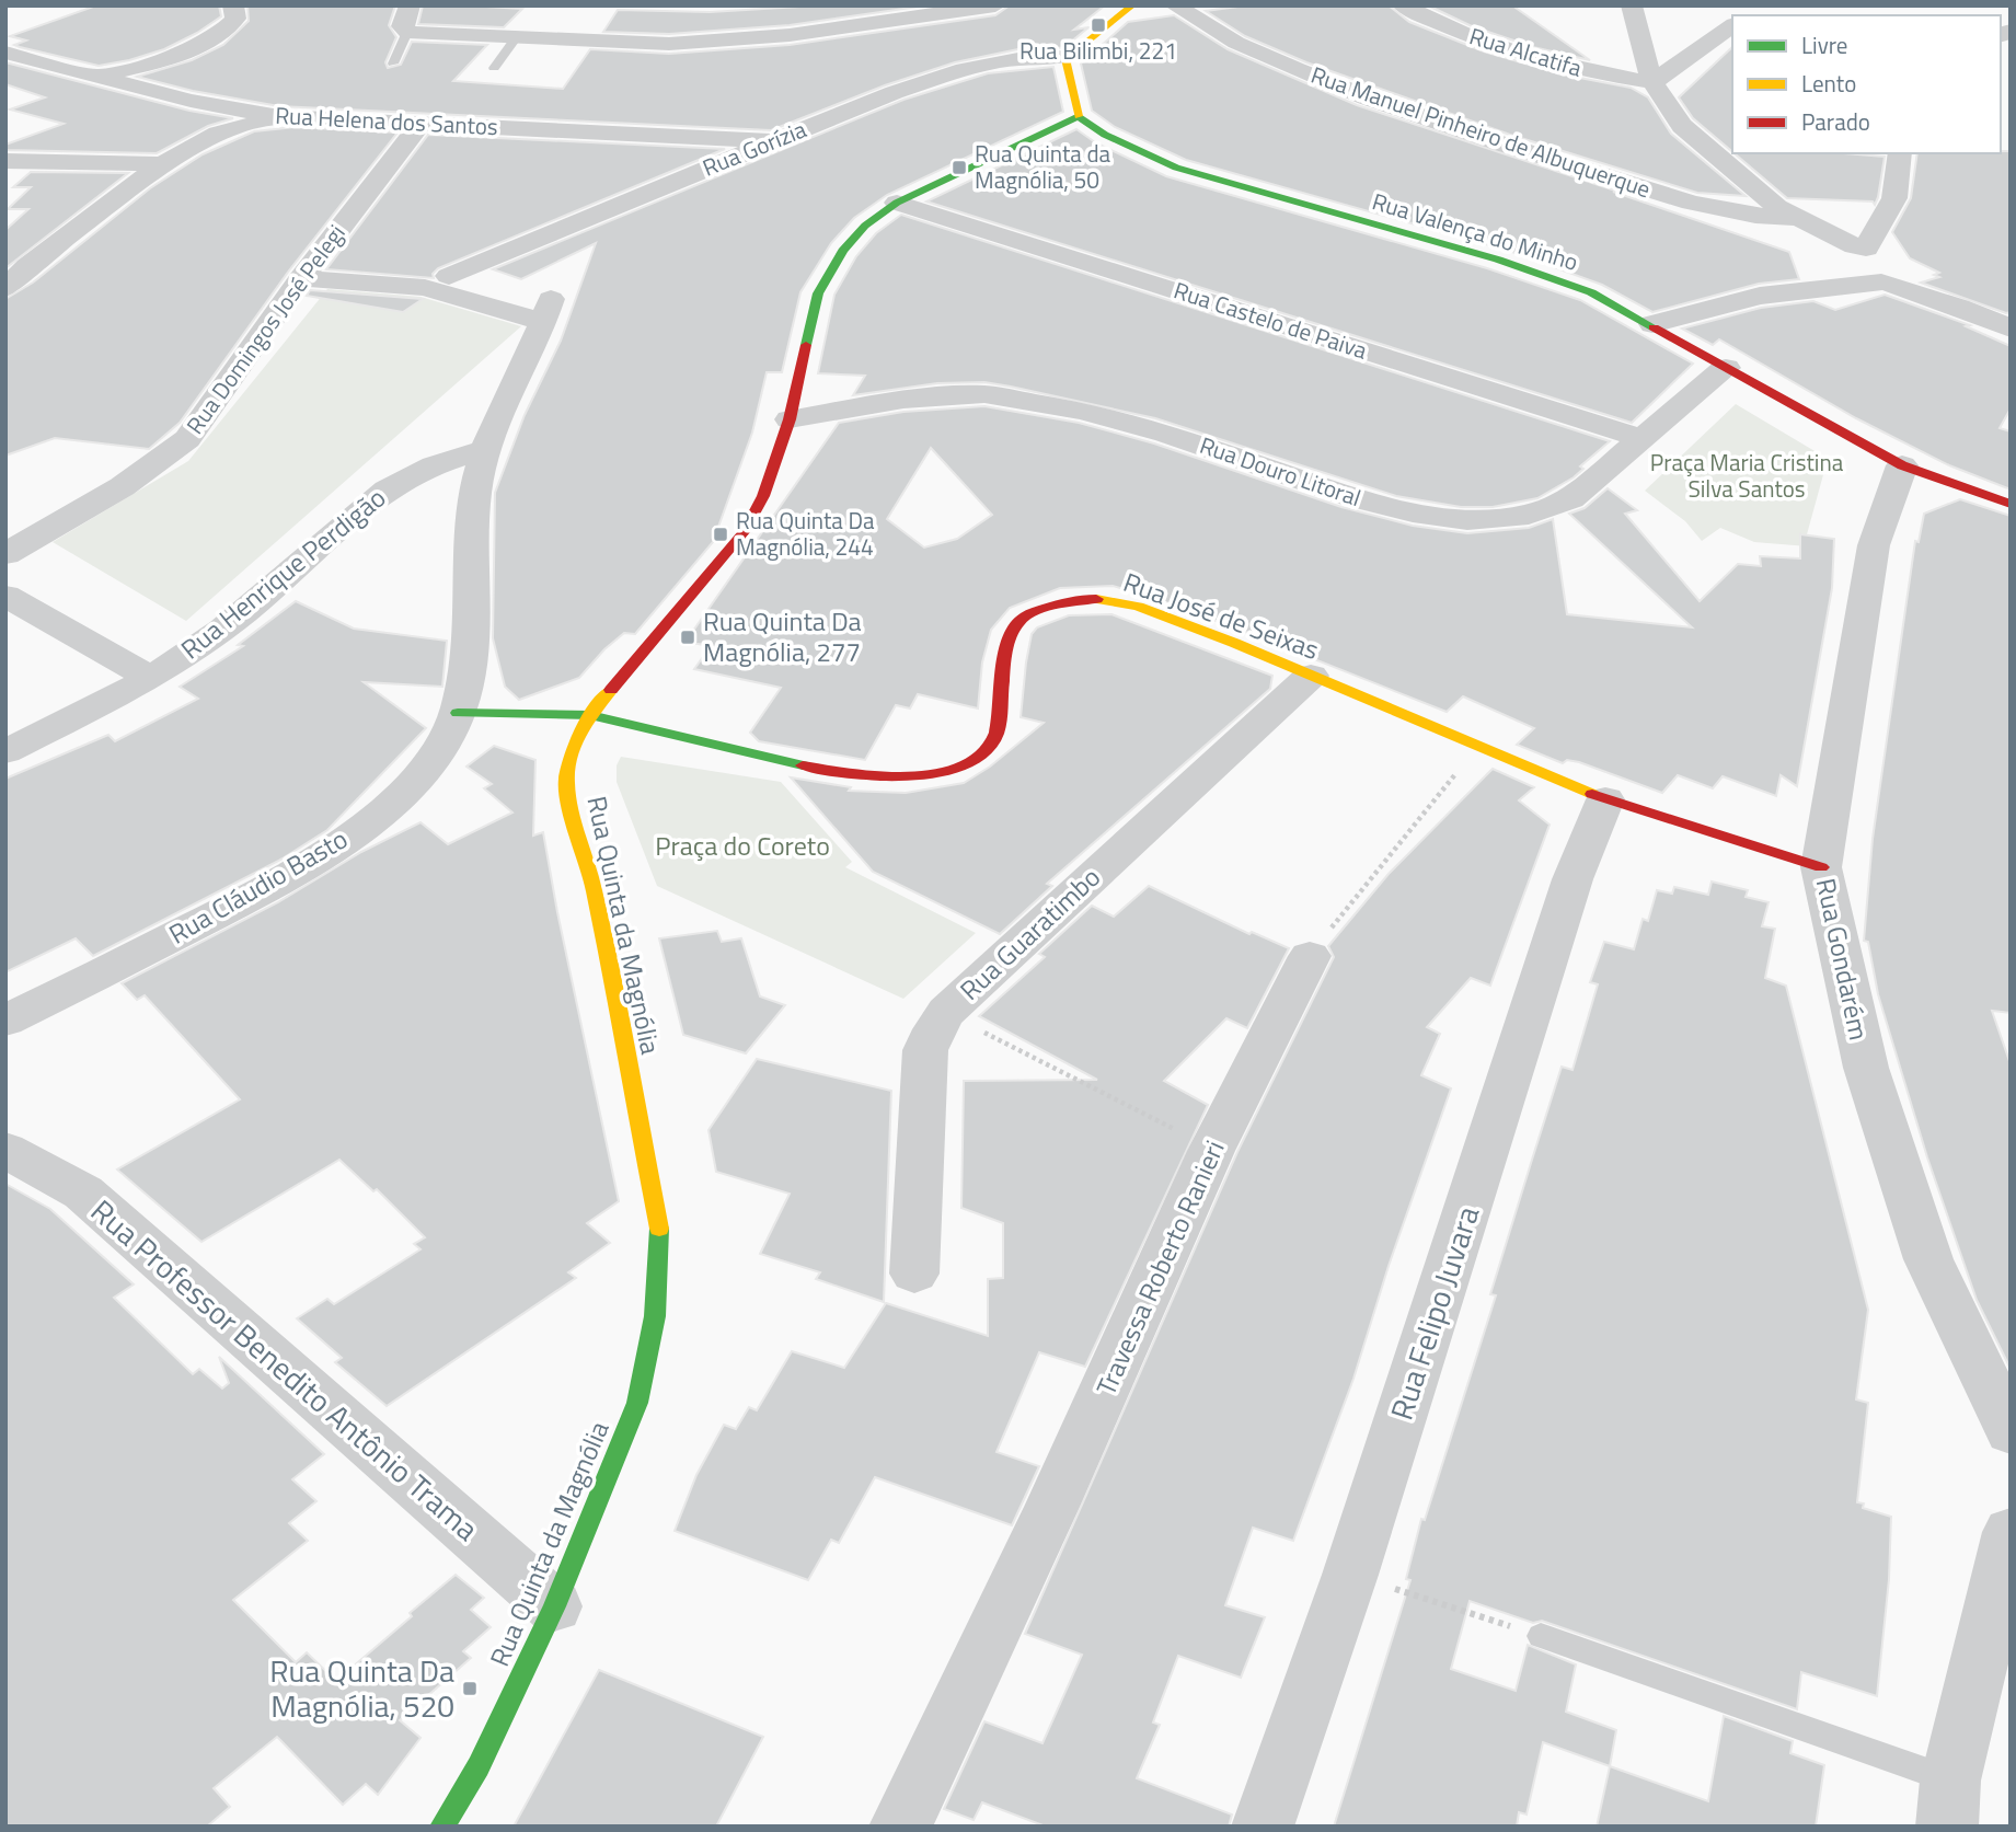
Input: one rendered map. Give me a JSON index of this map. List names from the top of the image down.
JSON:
{
  "streets": {
    "street": [
      "Rua Alcatifa",
      "Rua Helena dos Santos",
      "Rua Manuel Pinheiro de Albuquerque",
      "Rua Gorízia",
      "Rua Valença do Minho",
      "Rua Castelo de Paiva",
      "Rua Domingos José Pelegi",
      "Rua Douro Litoral",
      "Rua Henrique Perdigão",
      "Rua José de Seixas",
      "Rua Cláudio Basto",
      "Rua Quinta da Magnólia",
      "Rua Guaratimbo",
      "Rua Gondarém",
      "Travessa Roberto Ranieri",
      "Rua Felipo Juvara",
      "Rua Professor Benedito Antônio Trama"
    ]
  },
  "crossings": [
    ["Rua Helena dos Santos", "Rua Gorízia"],
    ["Rua Helena dos Santos", "Rua Domingos José Pelegi"],
    ["Rua Valença do Minho", "Rua Douro Litoral"],
    ["Rua Valença do Minho", "Rua Quinta da Magnólia"],
    ["Rua Valença do Minho", "Rua Gondarém"],
    ["Rua Castelo de Paiva", "Rua Douro Litoral"],
    ["Rua Castelo de Paiva", "Rua Quinta da Magnólia"],
    ["Rua Domingos José Pelegi", "Rua Cláudio Basto"],
    ["Rua Douro Litoral", "Rua Quinta da Magnólia"],
    ["Rua Henrique Perdigão", "Rua Cláudio Basto"],
    ["Rua José de Seixas", "Rua Cláudio Basto"],
    ["Rua José de Seixas", "Rua Quinta da Magnólia"],
    ["Rua José de Seixas", "Rua Guaratimbo"],
    ["Rua José de Seixas", "Rua Gondarém"],
    ["Rua José de Seixas", "Rua Felipo Juvara"],
    ["Rua Quinta da Magnólia", "Rua Professor Benedito Antônio Trama"]
  ],
  "parks": ["Praça Maria Cristina Silva Santos", "Praça do Coreto"],
  "places": {
    "transit": [
      "Rua Bilimbi, 221",
      "Rua Quinta da Magnólia, 50",
      "Rua Quinta Da Magnólia, 244",
      "Rua Quinta Da Magnólia, 277",
      "Rua Quinta Da Magnólia, 520"
    ]
  },
  "legend": ["Livre", "Lento", "Parado"]
}
